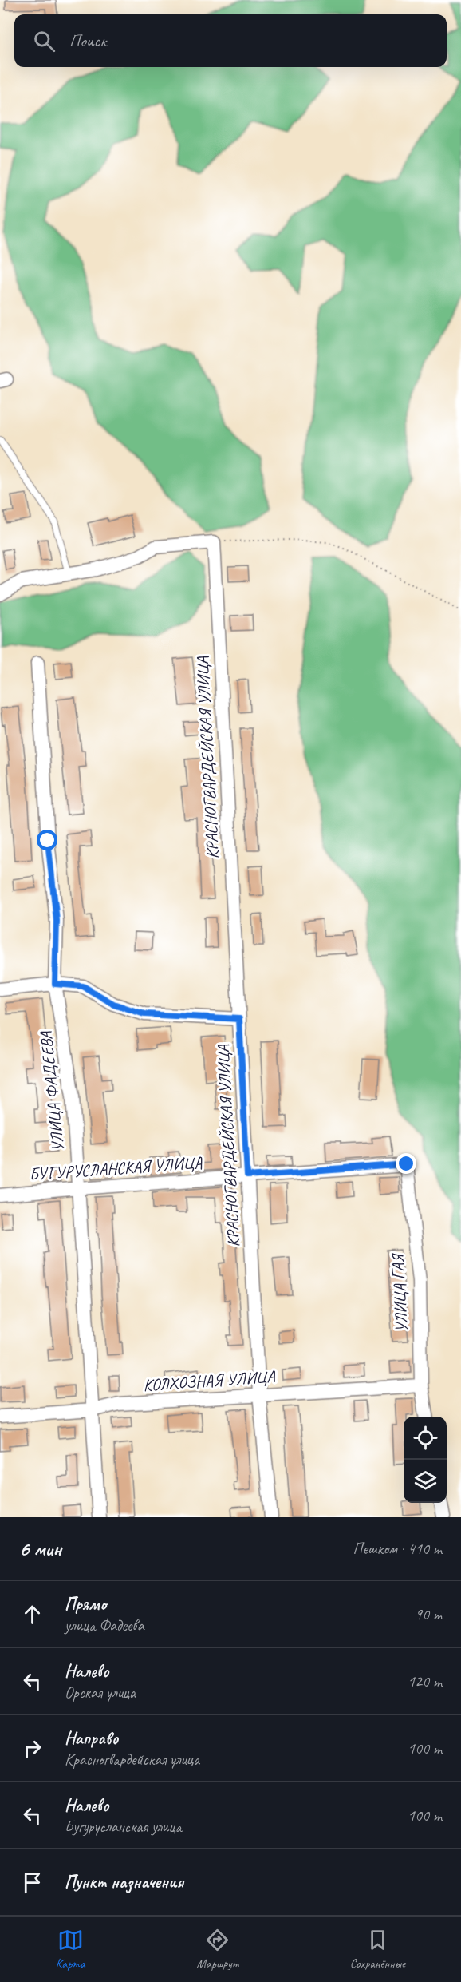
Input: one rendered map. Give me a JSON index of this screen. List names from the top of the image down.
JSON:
{
  "streets": {
    "street": [
      "КРАСНОГВАРДЕЙСКАЯ УЛИЦА",
      "УЛИЦА ФАДЕЕВА",
      "БУГУРУСЛАНСКАЯ УЛИЦА",
      "УЛИЦА ГАЯ",
      "КОЛХОЗНАЯ УЛИЦА"
    ]
  },
  "crossings": [
    ["КРАСНОГВАРДЕЙСКАЯ УЛИЦА", "БУГУРУСЛАНСКАЯ УЛИЦА"],
    ["КРАСНОГВАРДЕЙСКАЯ УЛИЦА", "КОЛХОЗНАЯ УЛИЦА"],
    ["УЛИЦА ФАДЕЕВА", "БУГУРУСЛАНСКАЯ УЛИЦА"],
    ["УЛИЦА ФАДЕЕВА", "КОЛХОЗНАЯ УЛИЦА"],
    ["БУГУРУСЛАНСКАЯ УЛИЦА", "УЛИЦА ГАЯ"],
    ["УЛИЦА ГАЯ", "КОЛХОЗНАЯ УЛИЦА"]
  ],
  "page": {
    "search": "Поиск",
    "heading": ["6 мин", "Пешком · 410 m"],
    "list": [
      ["Прямо", "улица Фадеева", "90 m"],
      ["Налево", "Орская улица", "120 m"],
      ["Направо", "Красногвардейская улица", "100 m"],
      ["Налево", "Бугурусланская улица", "100 m"],
      "Пункт назначения"
    ],
    "nav": ["Карта", "Маршрут", "Сохранённые"]
  }
}
